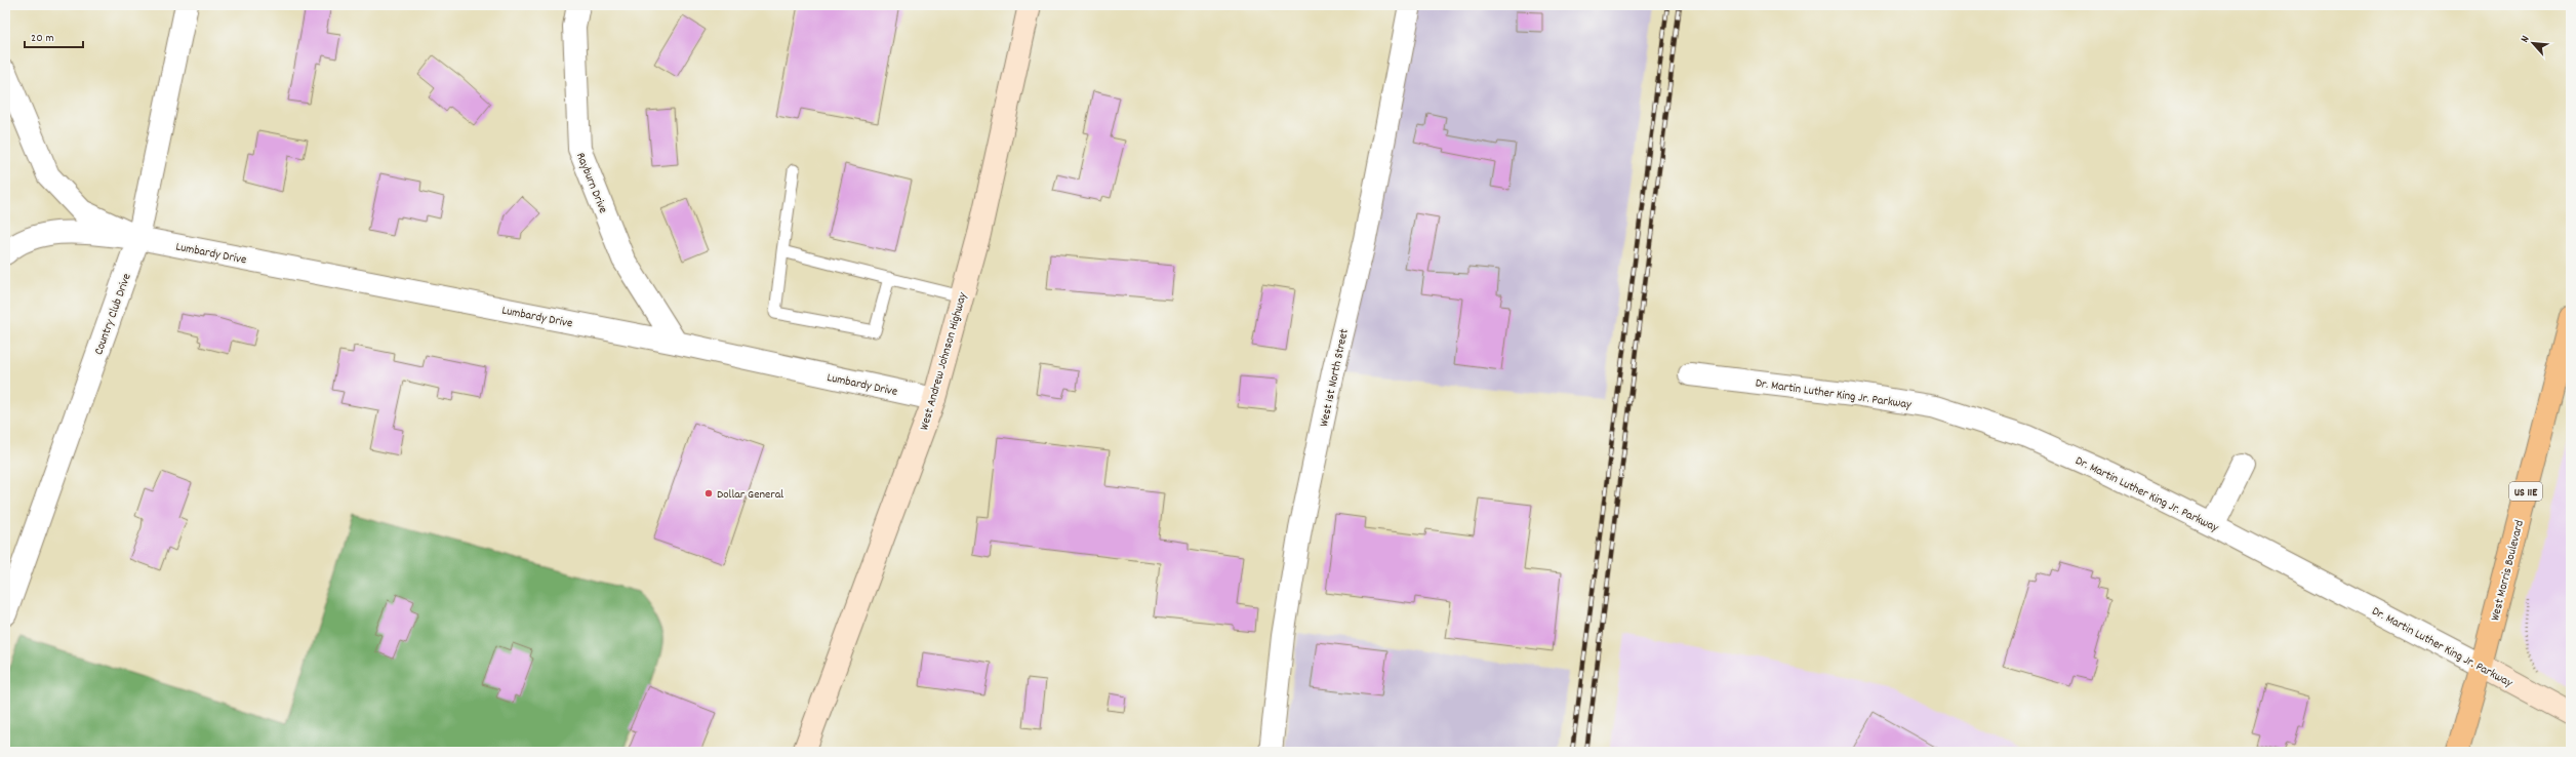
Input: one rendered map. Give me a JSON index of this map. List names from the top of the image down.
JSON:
{
  "streets": {
    "main road": [
      "West Andrew Johnson Highway",
      "Dr. Martin Luther King Jr. Parkway",
      "US 11E",
      "West Morris Boulevard"
    ],
    "street": [
      "Rayburn Drive",
      "Lumbardy Drive",
      "Country Club Drive",
      "West 1st North Street"
    ]
  },
  "crossings": [
    ["Rayburn Drive", "Lumbardy Drive"],
    ["Lumbardy Drive", "Country Club Drive"],
    ["Lumbardy Drive", "West Andrew Johnson Highway"],
    ["Dr. Martin Luther King Jr. Parkway", "West Morris Boulevard"]
  ],
  "places": ["Dollar General"],
  "scale_bar": "20 m",
  "north": "top left"
}
